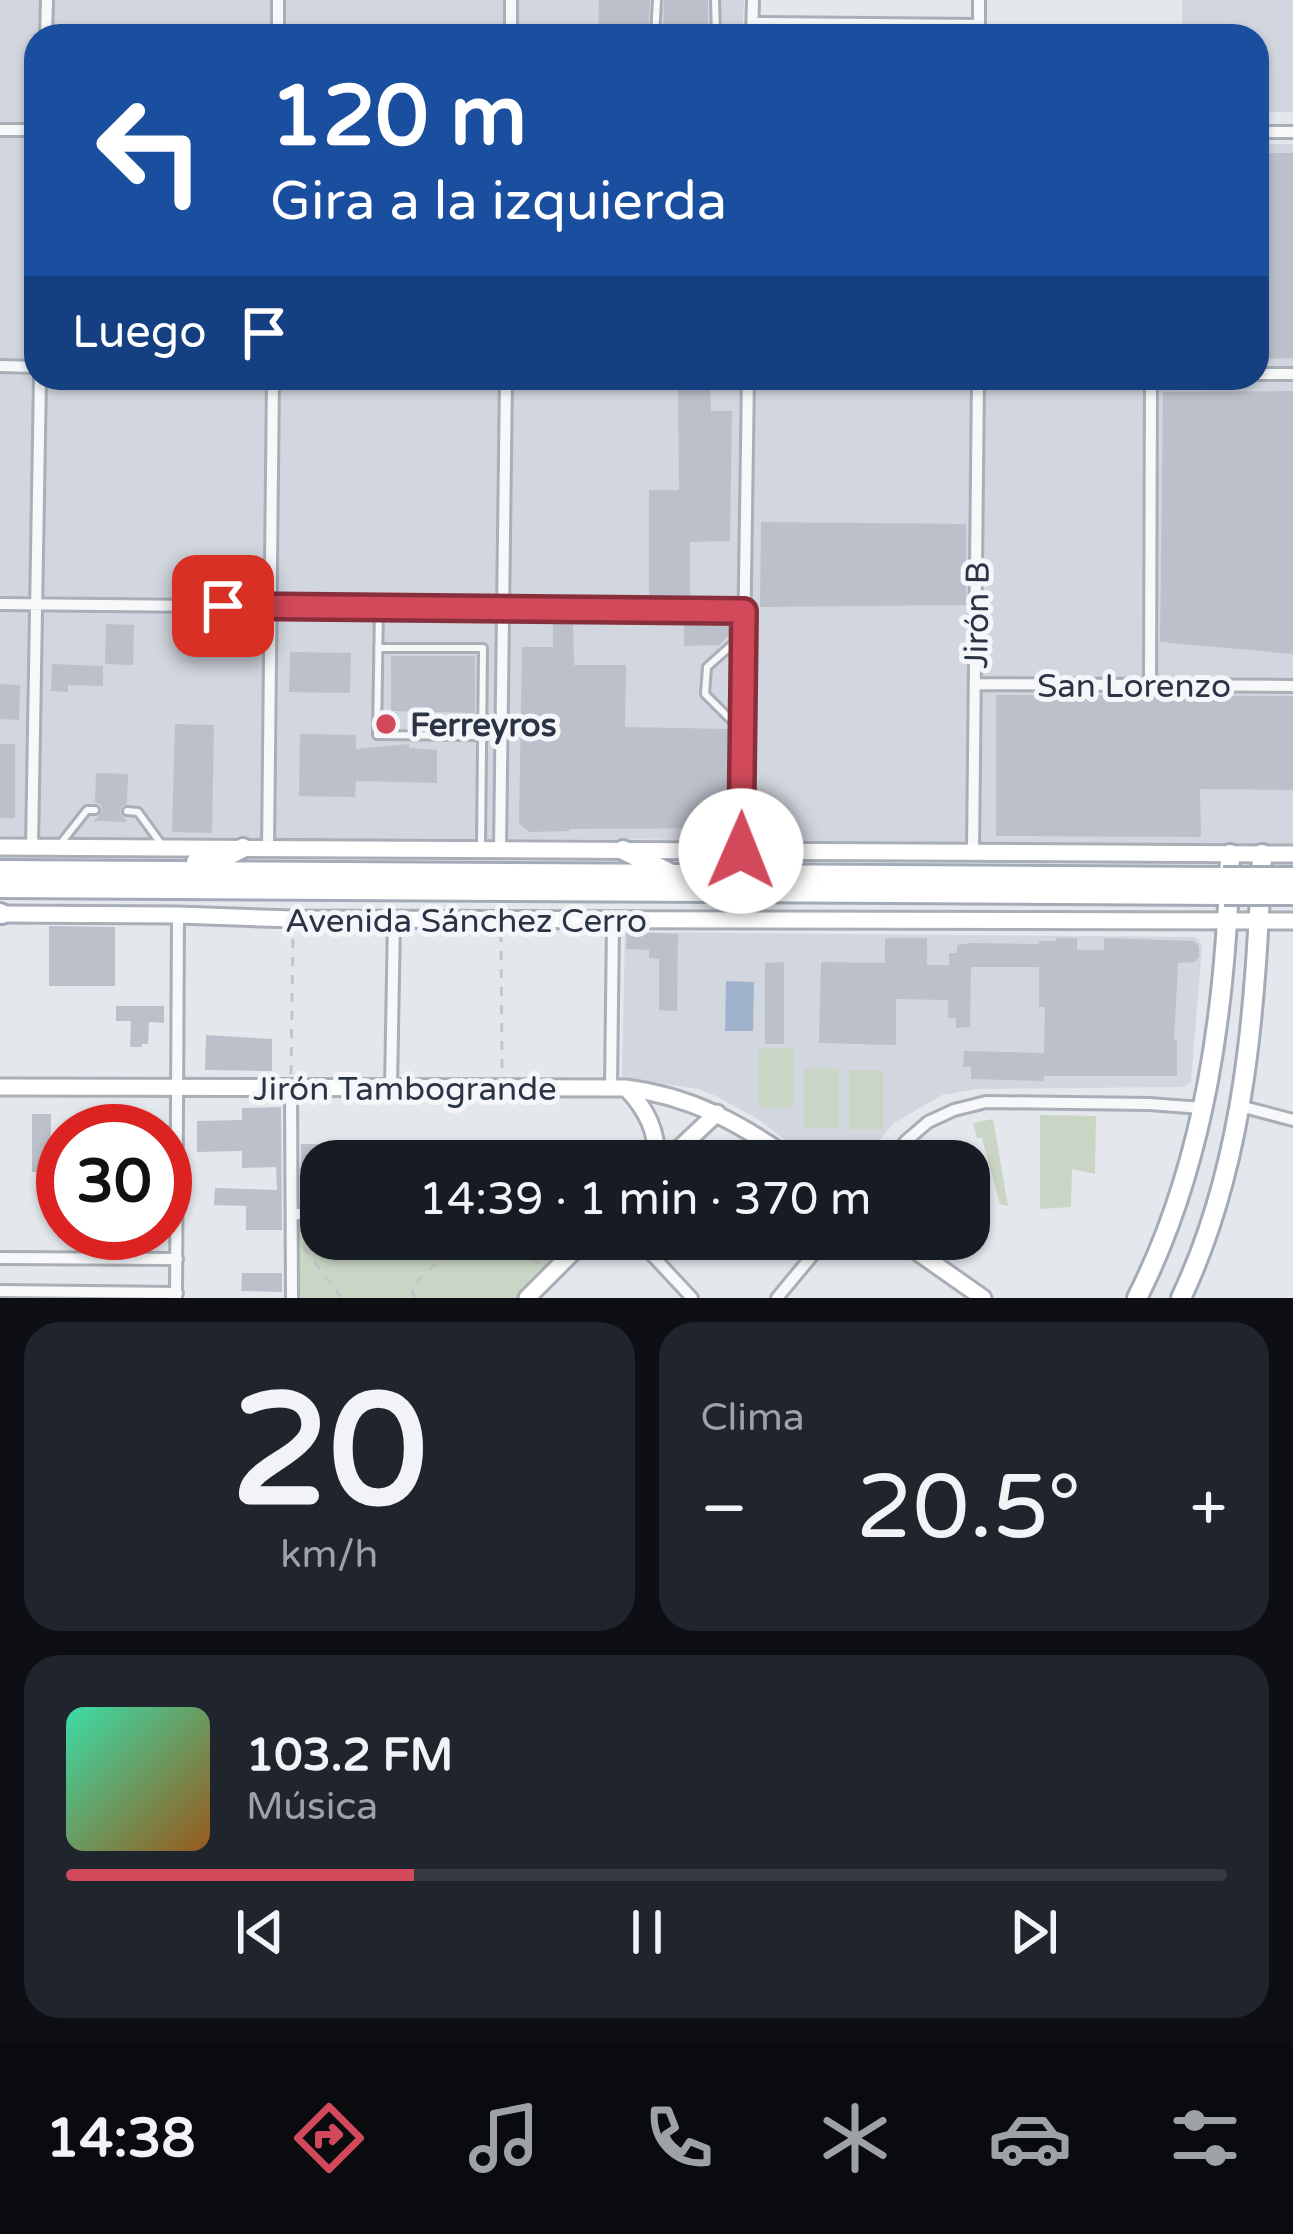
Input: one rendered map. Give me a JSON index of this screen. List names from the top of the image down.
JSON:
{
  "streets": {
    "main road": ["Avenida Sánchez Cerro", "Jirón Tambogrande"],
    "street": ["Jirón B", "San Lorenzo"]
  },
  "crossings": [
    ["Jirón B", "San Lorenzo"]
  ],
  "places": ["Ferreyros"],
  "page": {
    "turn": ["120 m", "Gira a la izquierda"],
    "then": "Luego",
    "limit": "30",
    "trip": "14:39 · 1 min · 370 m",
    "tile": [
      ["20", "km/h"],
      "Clima"
    ],
    "heat": ["−", "20.5°", "+"],
    "song": ["103.2 FM", "Música"],
    "tabs": "14:38"
  }
}
